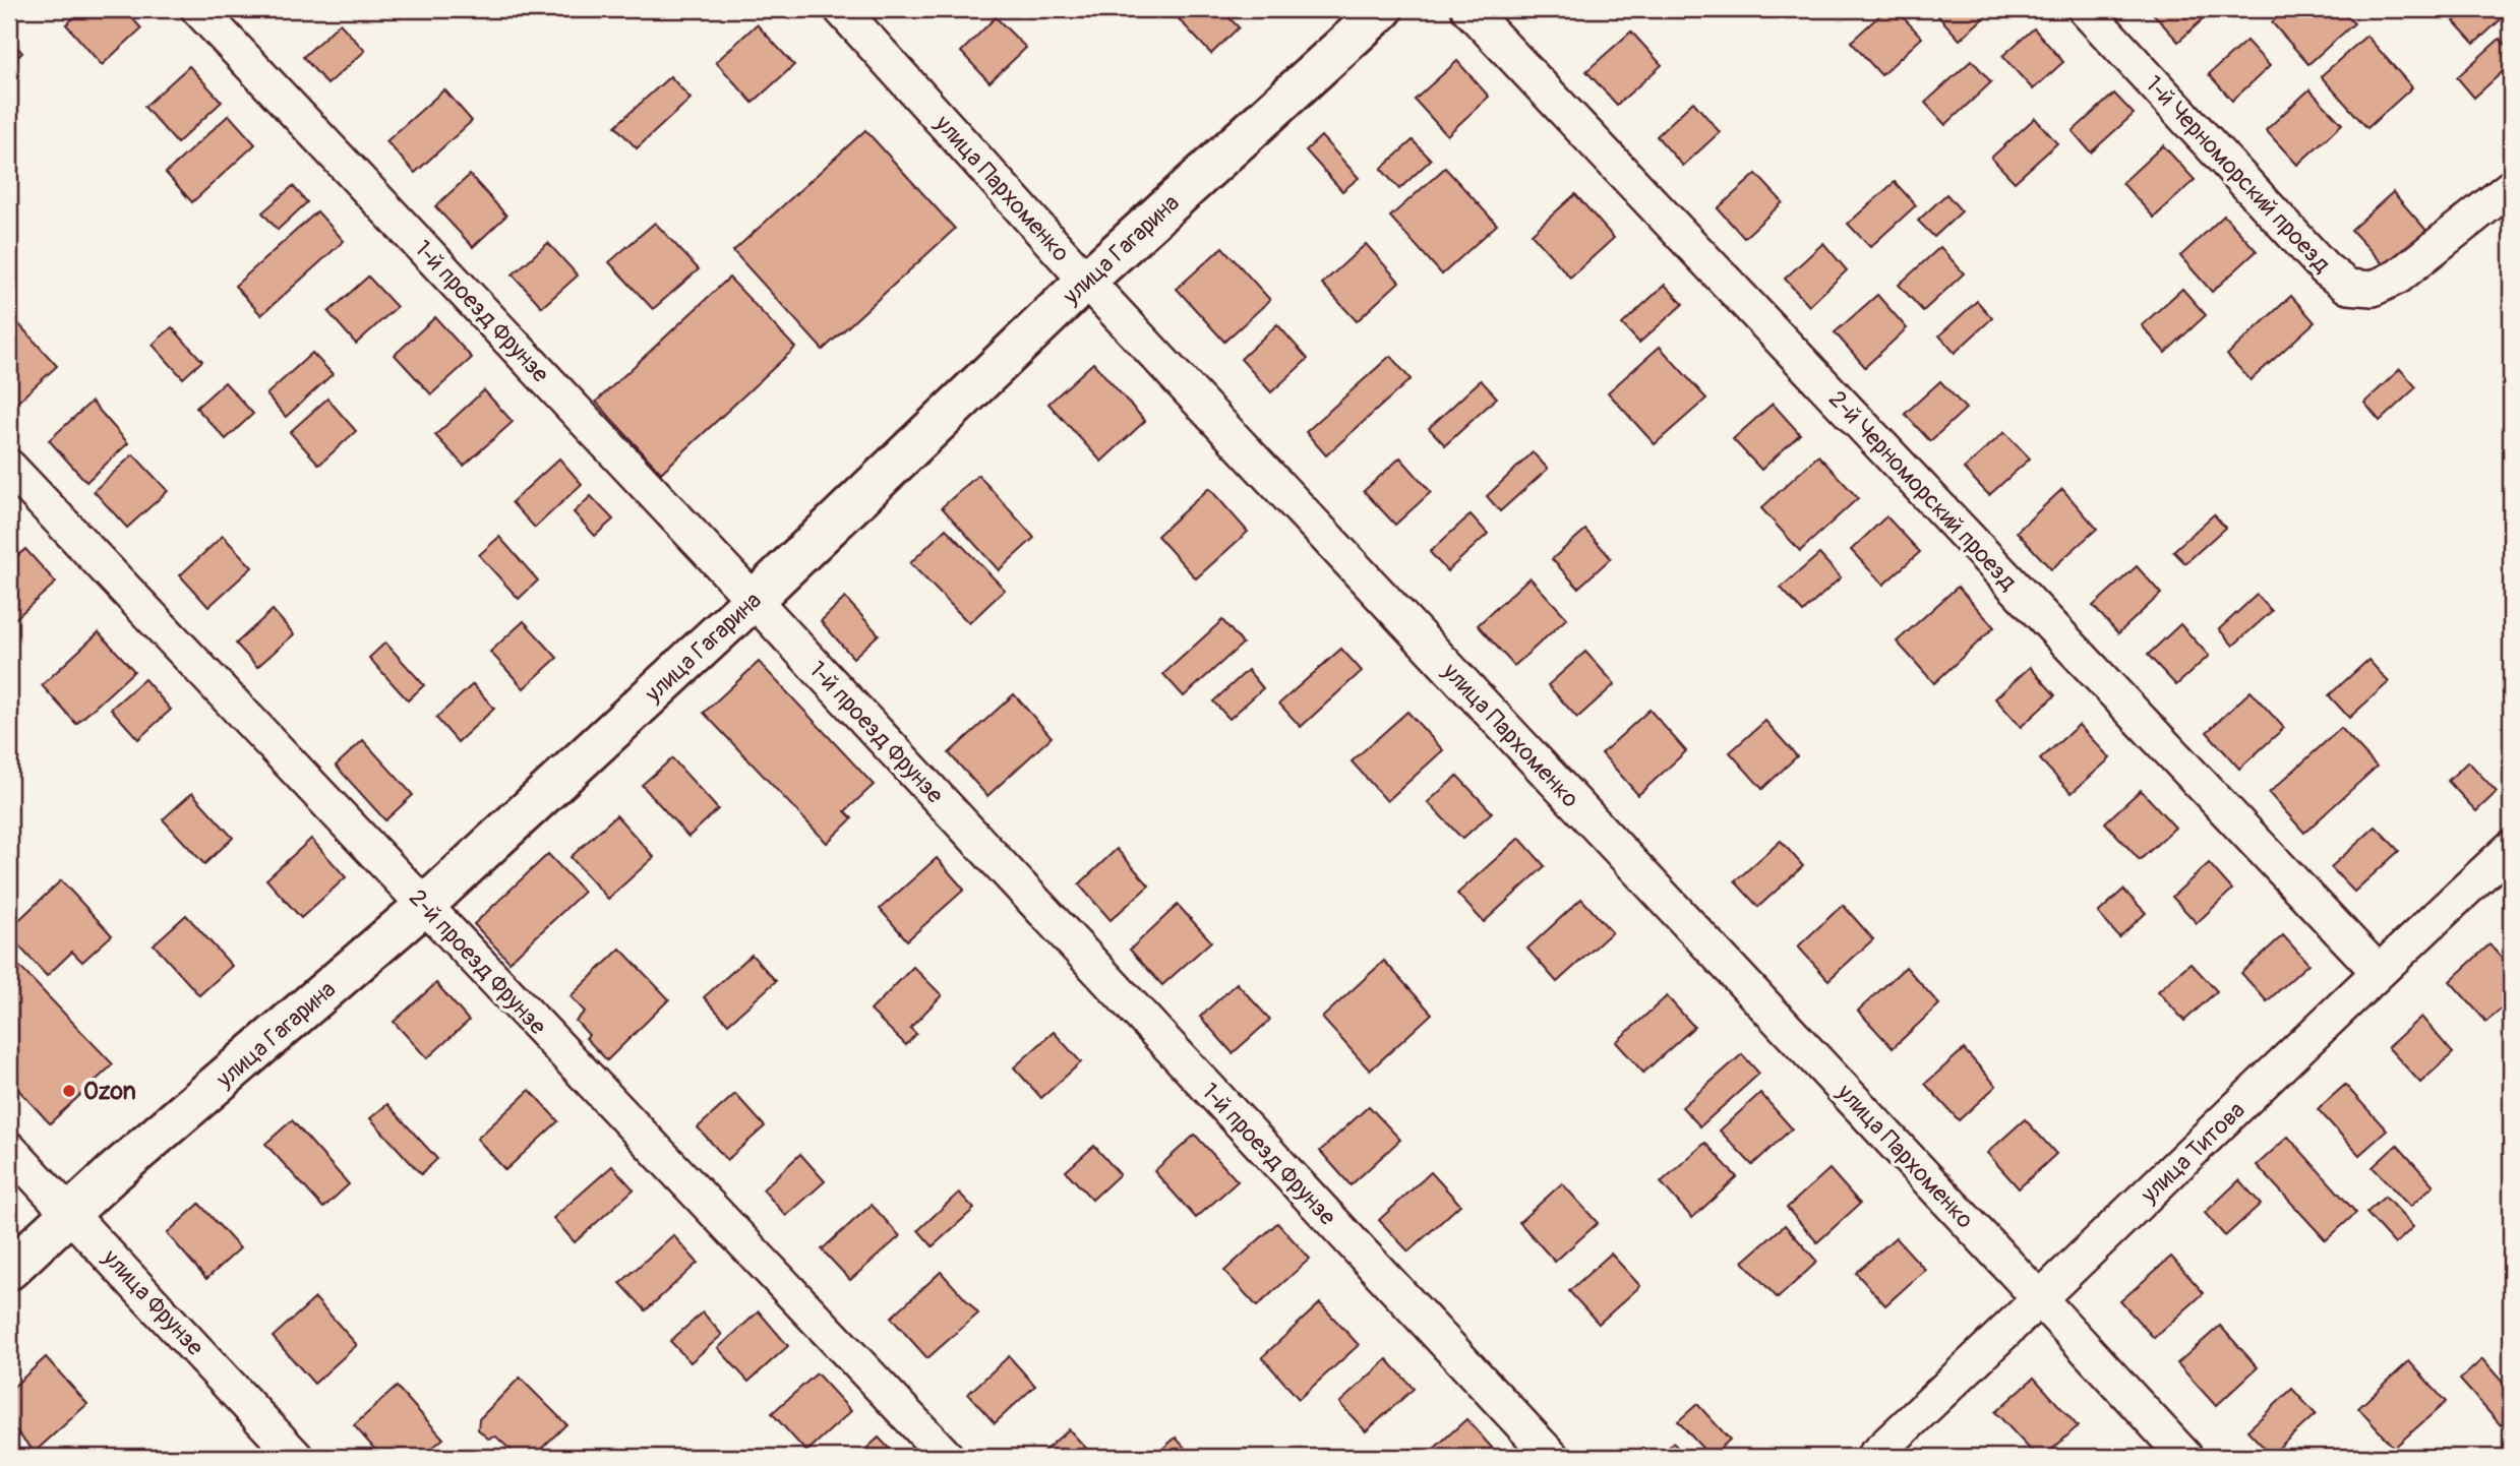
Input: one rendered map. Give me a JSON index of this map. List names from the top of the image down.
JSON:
{
  "streets": {
    "street": [
      "1-й Черноморский проезд",
      "улица Пархоменко",
      "улица Гагарина",
      "1-й проезд Фрунзе",
      "2-й Черноморский проезд",
      "2-й проезд Фрунзе",
      "улица Титова",
      "улица Фрунзе"
    ]
  },
  "crossings": [
    ["улица Пархоменко", "улица Гагарина"],
    ["улица Пархоменко", "улица Титова"],
    ["улица Гагарина", "1-й проезд Фрунзе"],
    ["улица Гагарина", "2-й проезд Фрунзе"],
    ["улица Гагарина", "улица Фрунзе"],
    ["2-й Черноморский проезд", "улица Титова"]
  ],
  "places": ["Ozon"]
}
